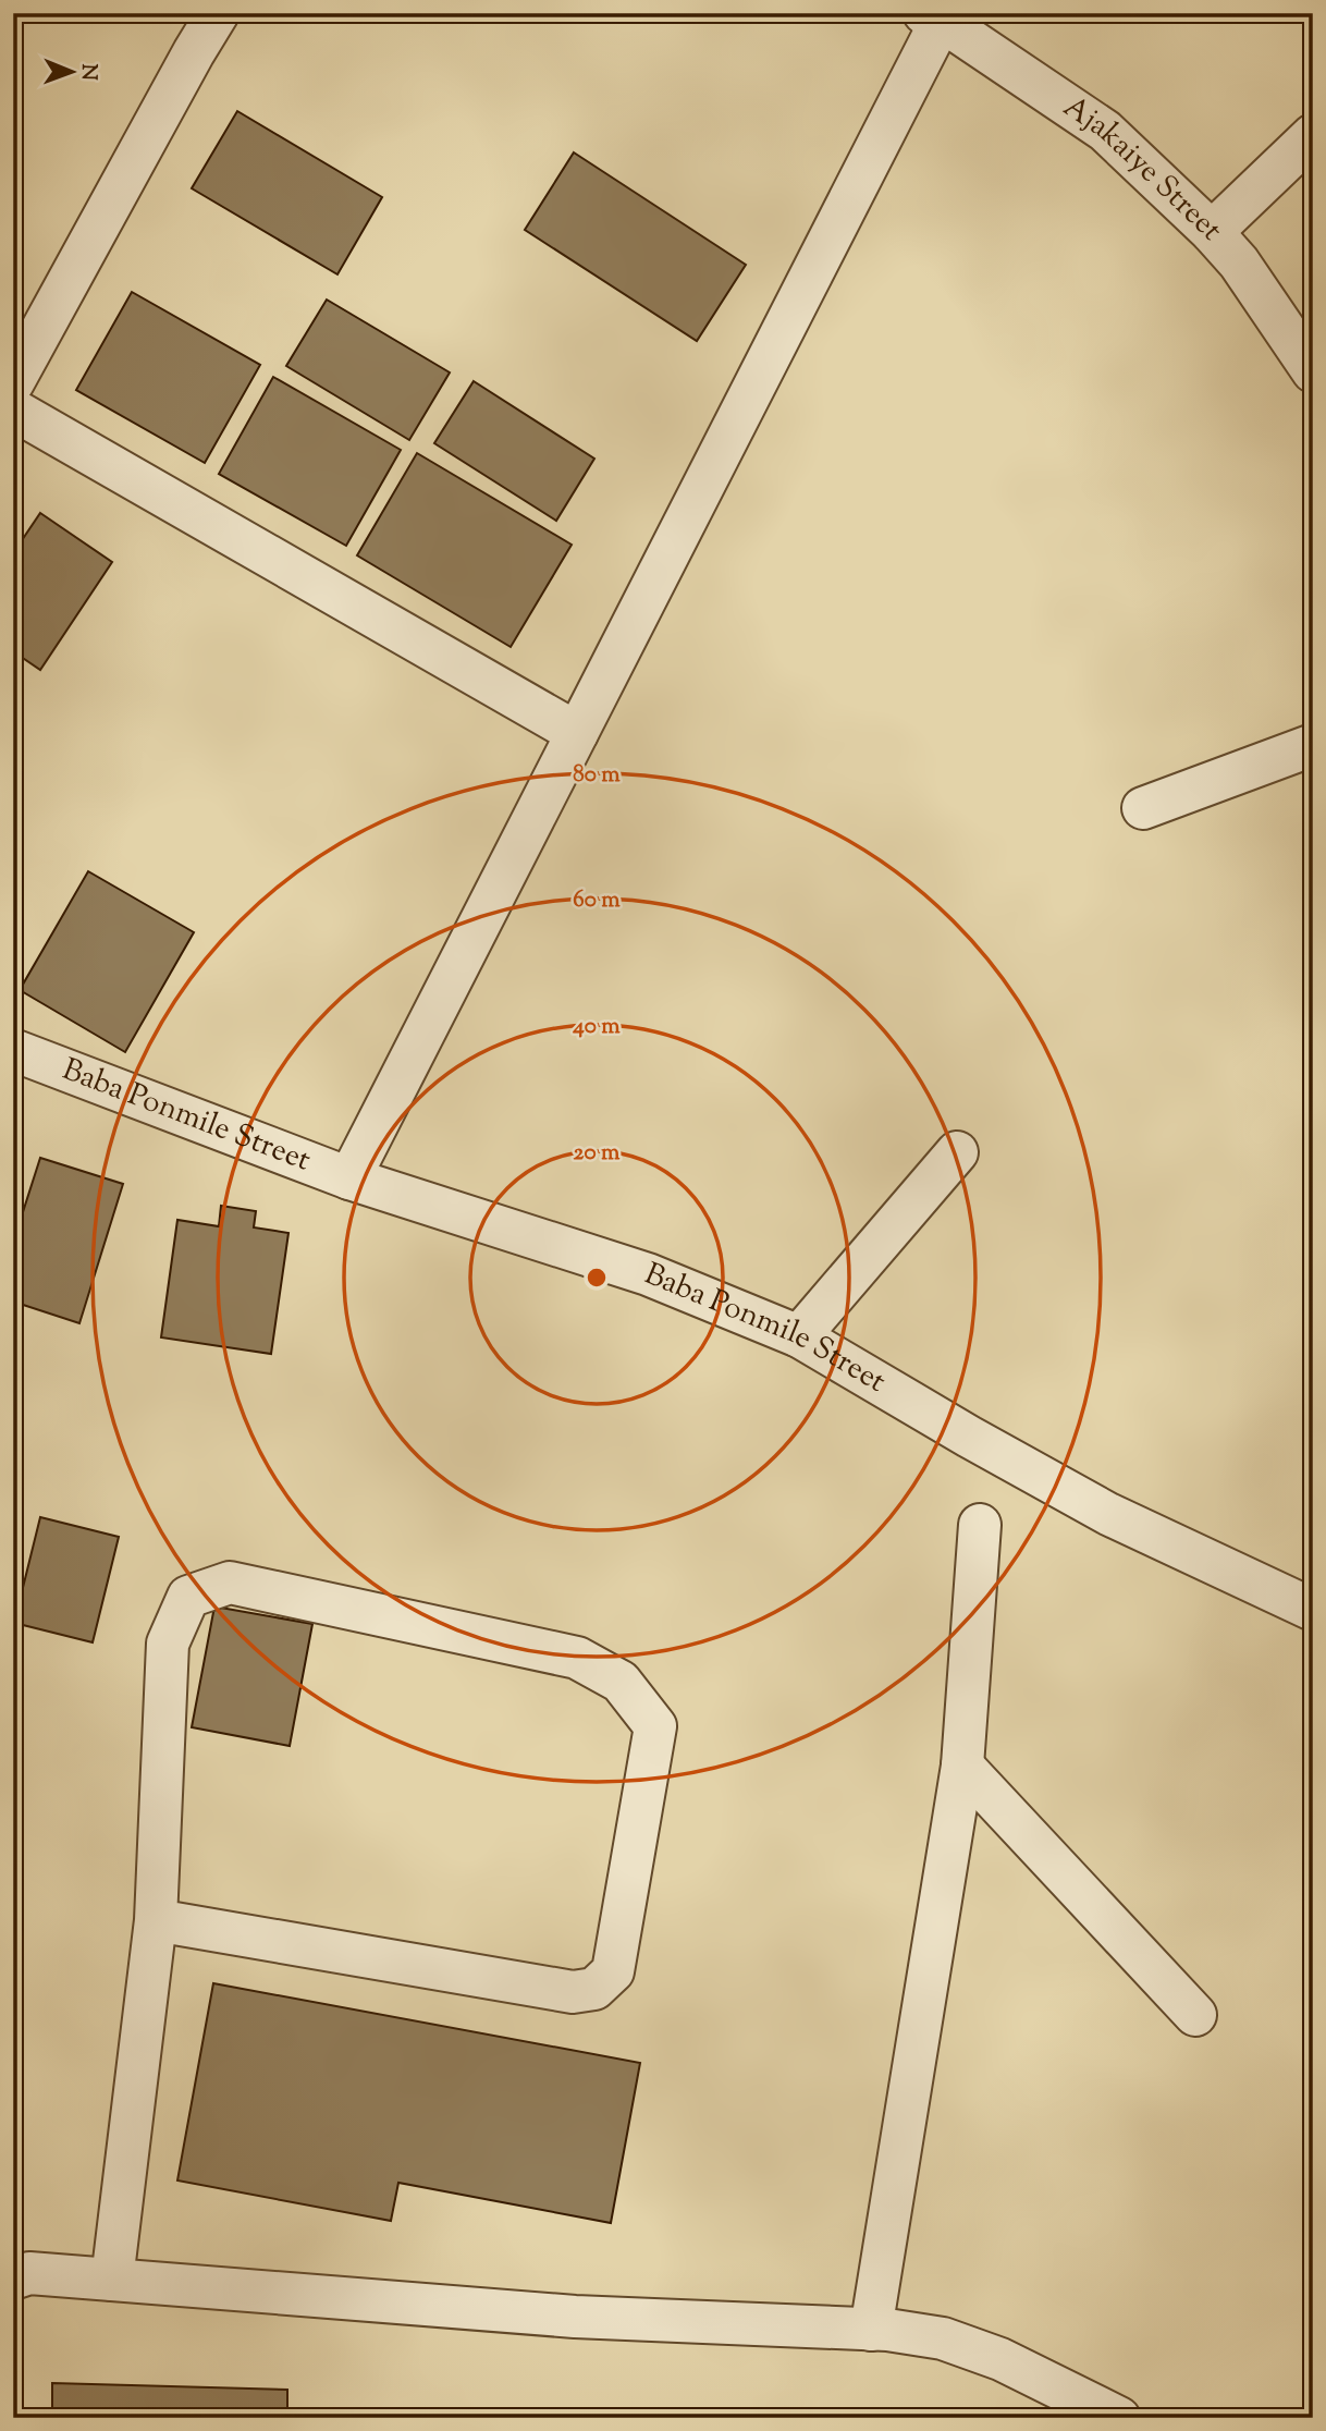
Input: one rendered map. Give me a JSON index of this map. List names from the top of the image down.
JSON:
{
  "streets": {
    "street": ["Ajakaiye Street", "Baba Ponmile Street"]
  },
  "north": "right",
  "rings": [
    "80 m",
    "60 m",
    "40 m",
    "20 m"
  ]
}
